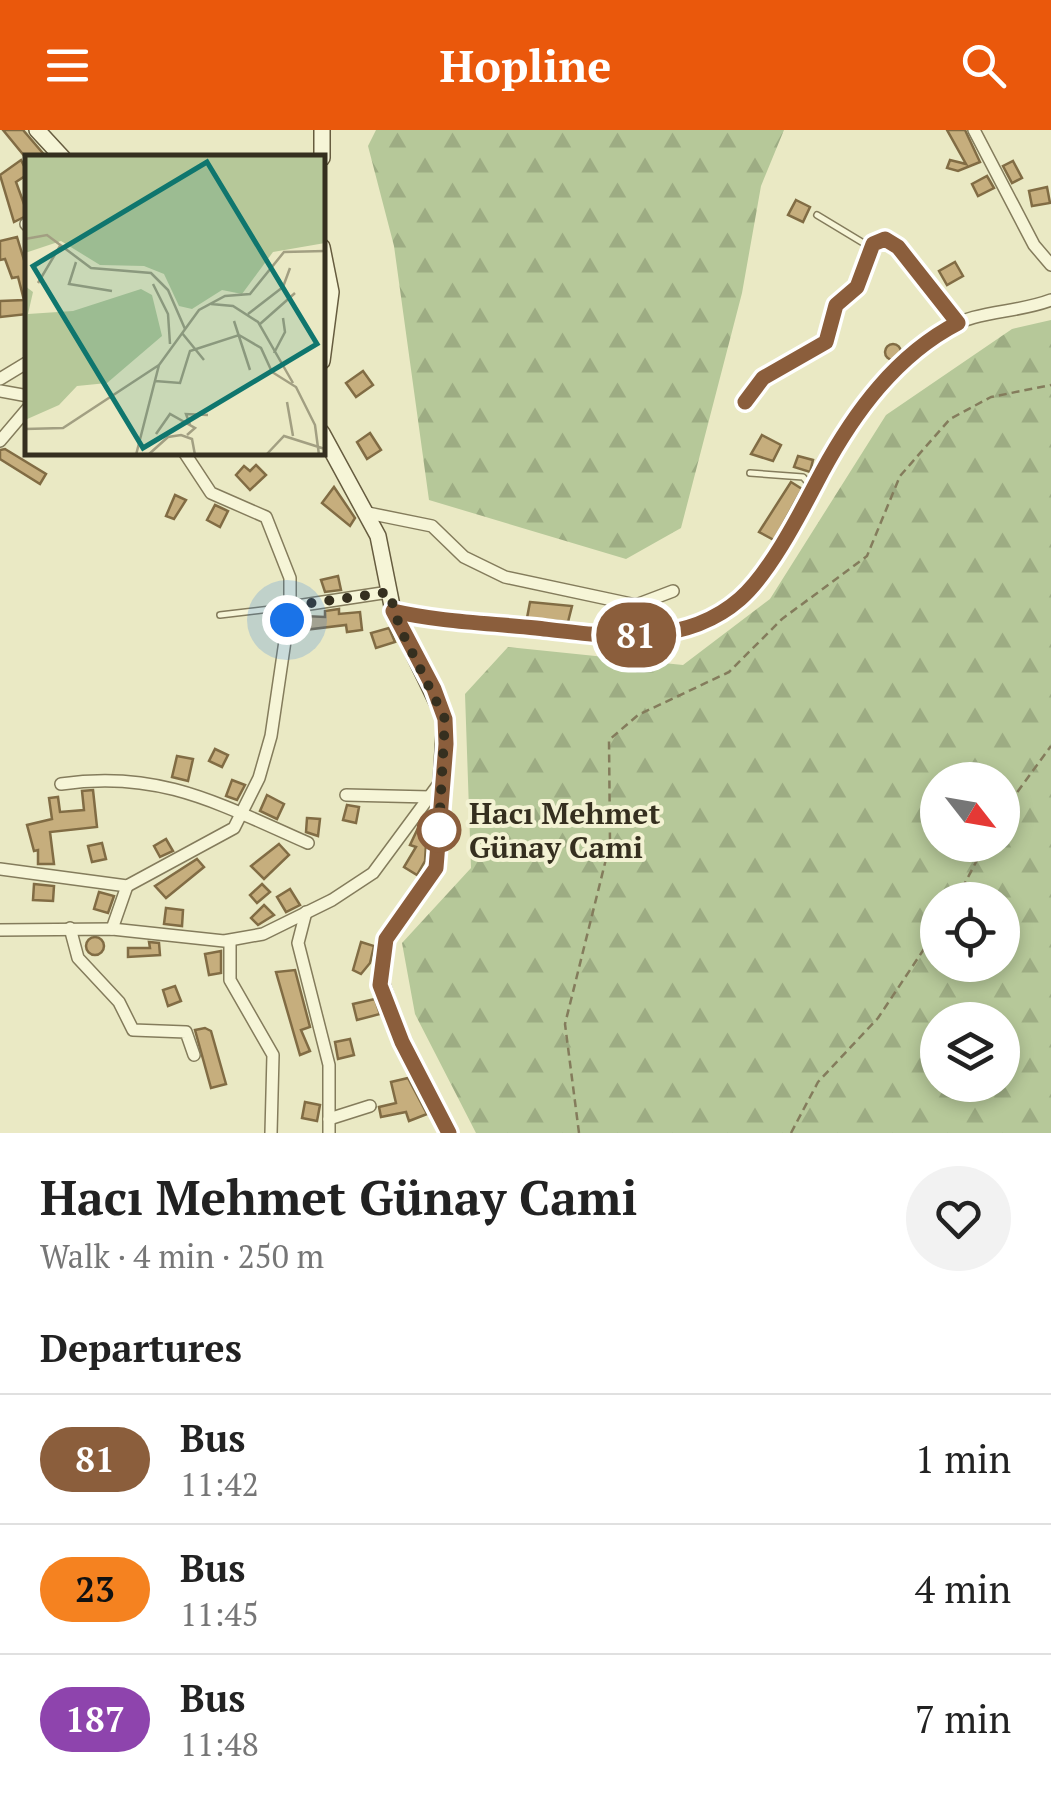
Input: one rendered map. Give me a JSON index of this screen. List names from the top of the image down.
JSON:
{
  "places": ["Hacı Mehmet Günay Cami"],
  "lines": ["bus line 81"],
  "north": "bottom right",
  "page": {
    "header": "Hopline",
    "on_map": "81",
    "heading": [
      ["Hacı Mehmet Günay Cami", "Walk · 4 min · 250 m"],
      "Departures"
    ],
    "list": [
      {
        "mark": "81",
        "name": "Bus",
        "note": "11:42",
        "value": "1 min"
      },
      {
        "mark": "23",
        "name": "Bus",
        "note": "11:45",
        "value": "4 min"
      },
      {
        "mark": "187",
        "name": "Bus",
        "note": "11:48",
        "value": "7 min"
      }
    ]
  }
}
